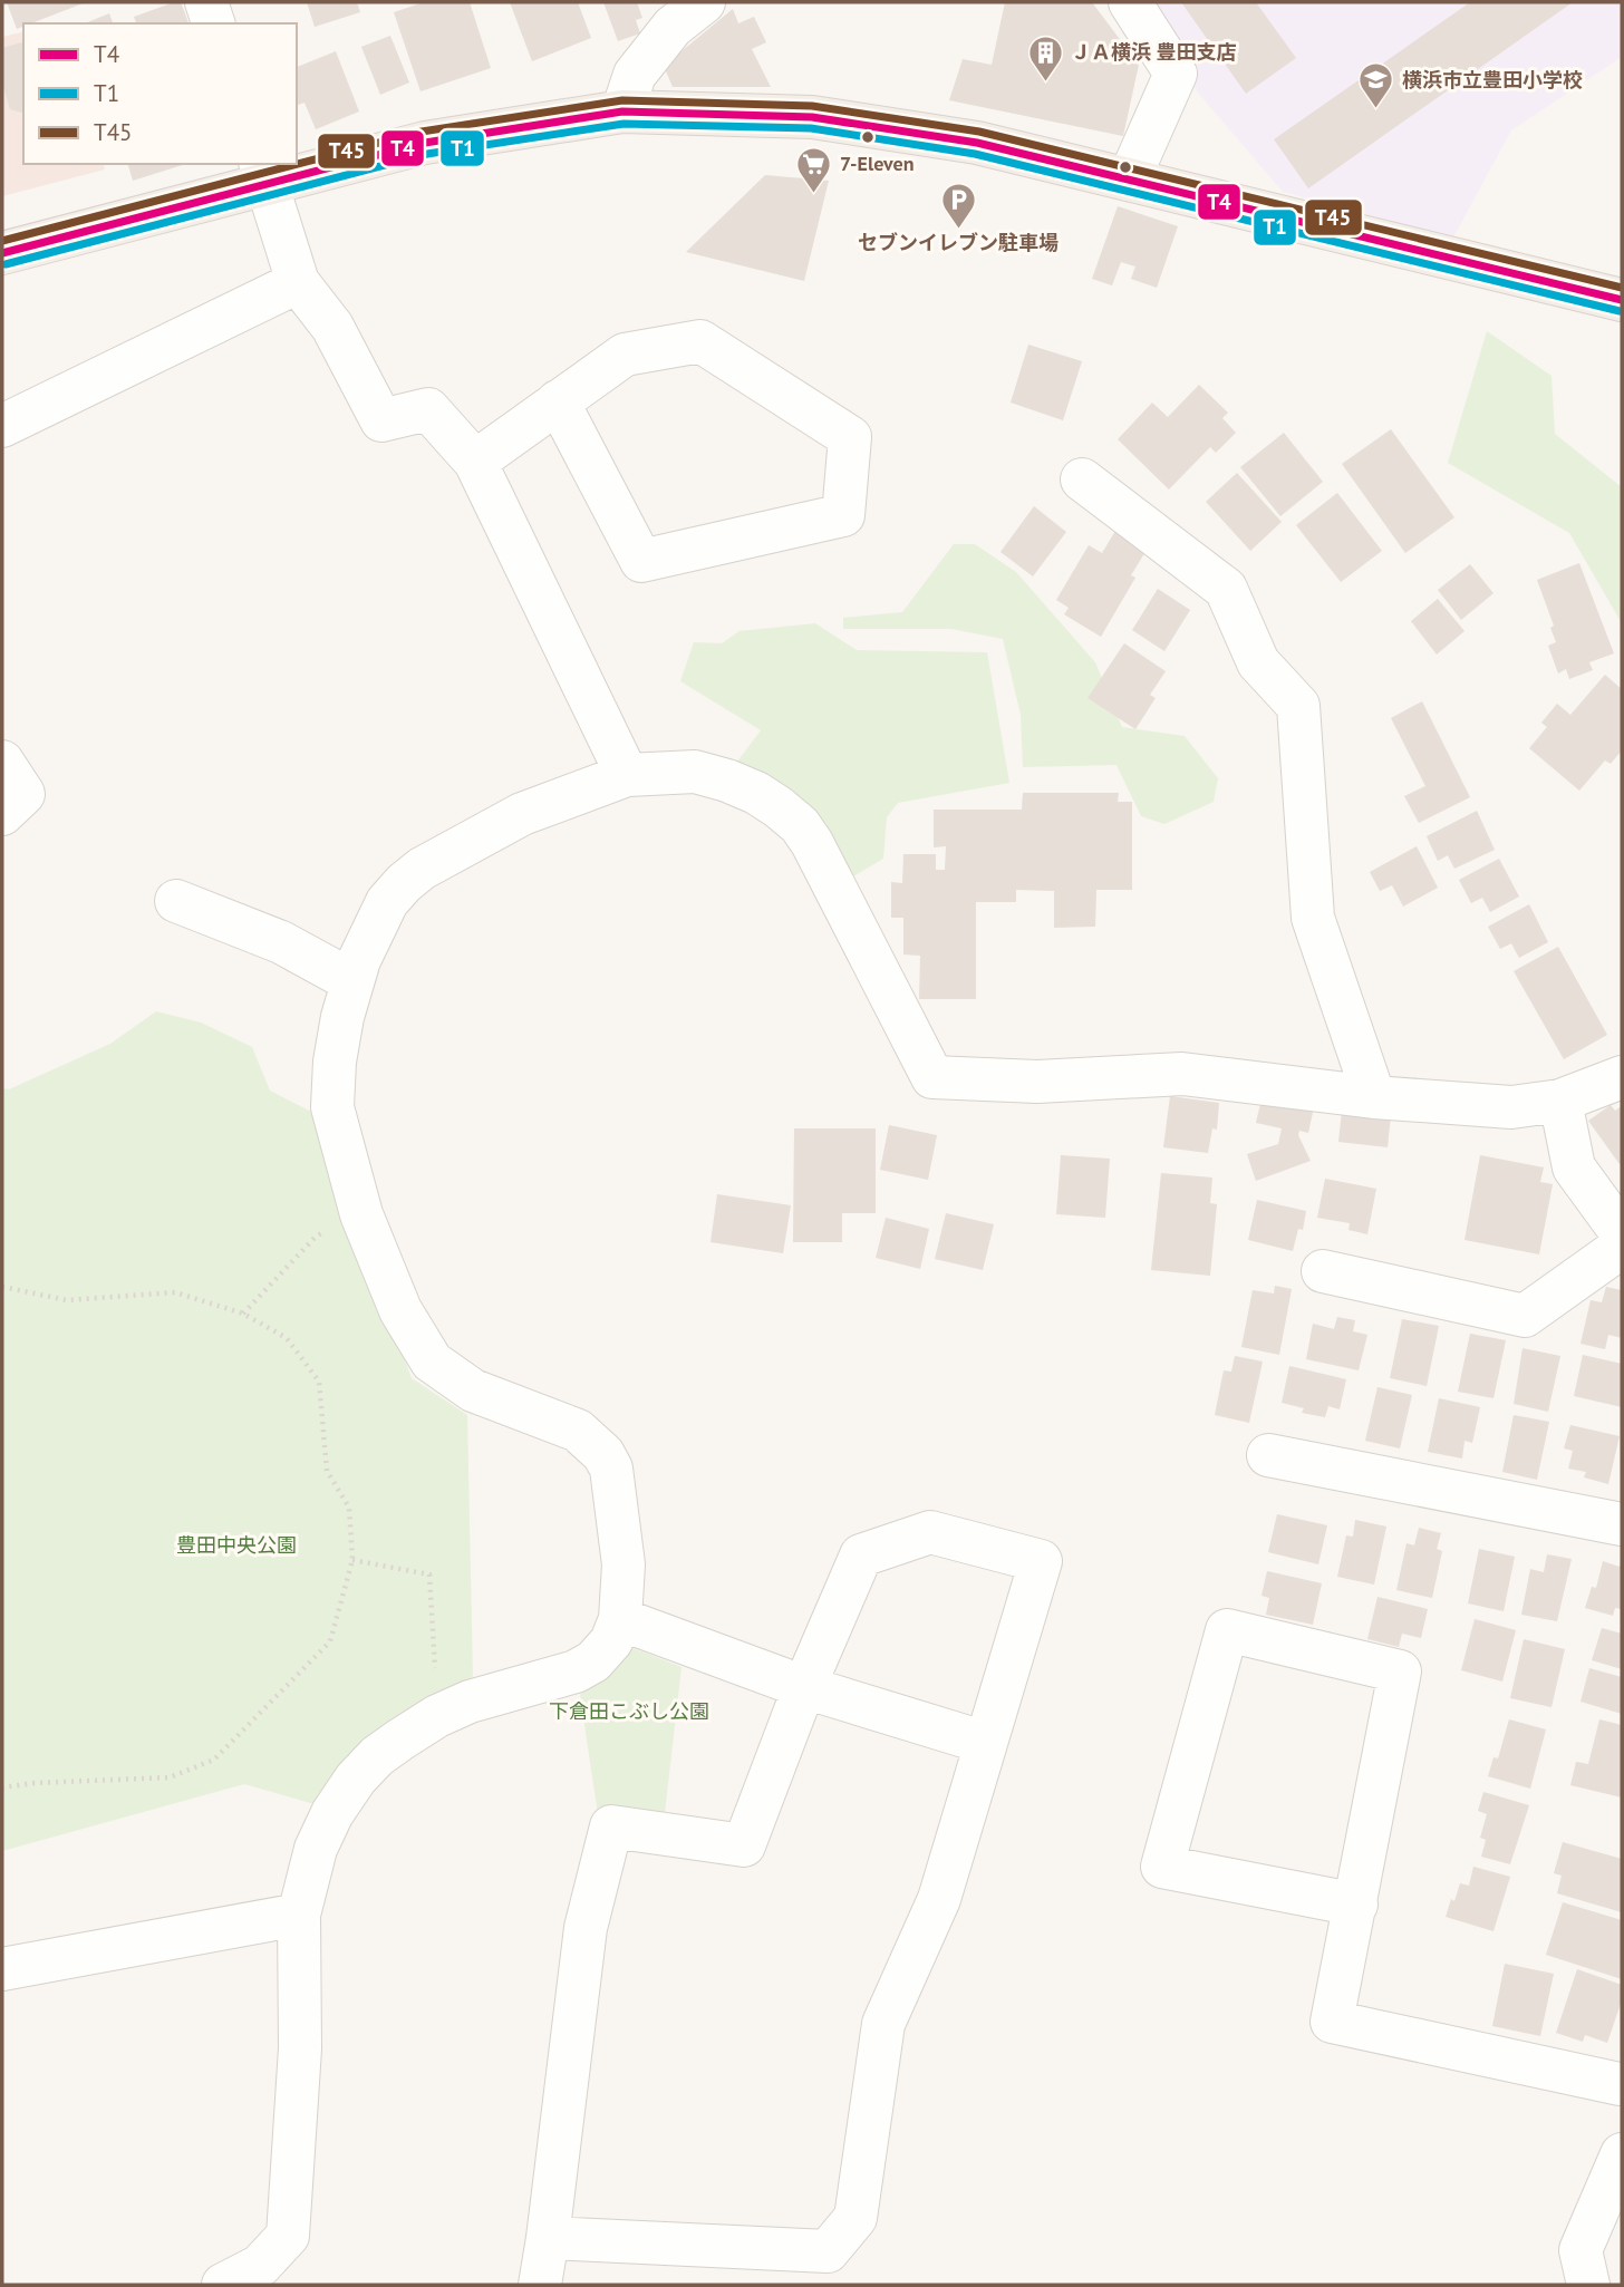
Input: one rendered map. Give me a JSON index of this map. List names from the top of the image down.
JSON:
{
  "parks": ["豊田中央公園", "下倉田こぶし公園"],
  "places": {
    "building": ["ＪＡ横浜 豊田支店"],
    "school or university": ["横浜市立豊田小学校"],
    "supermarket": ["7-Eleven"],
    "parking": ["セブンイレブン駐車場"]
  },
  "lines": ["transit line T45", "transit line T4", "transit line T1"],
  "legend": ["T4", "T1", "T45"]
}
